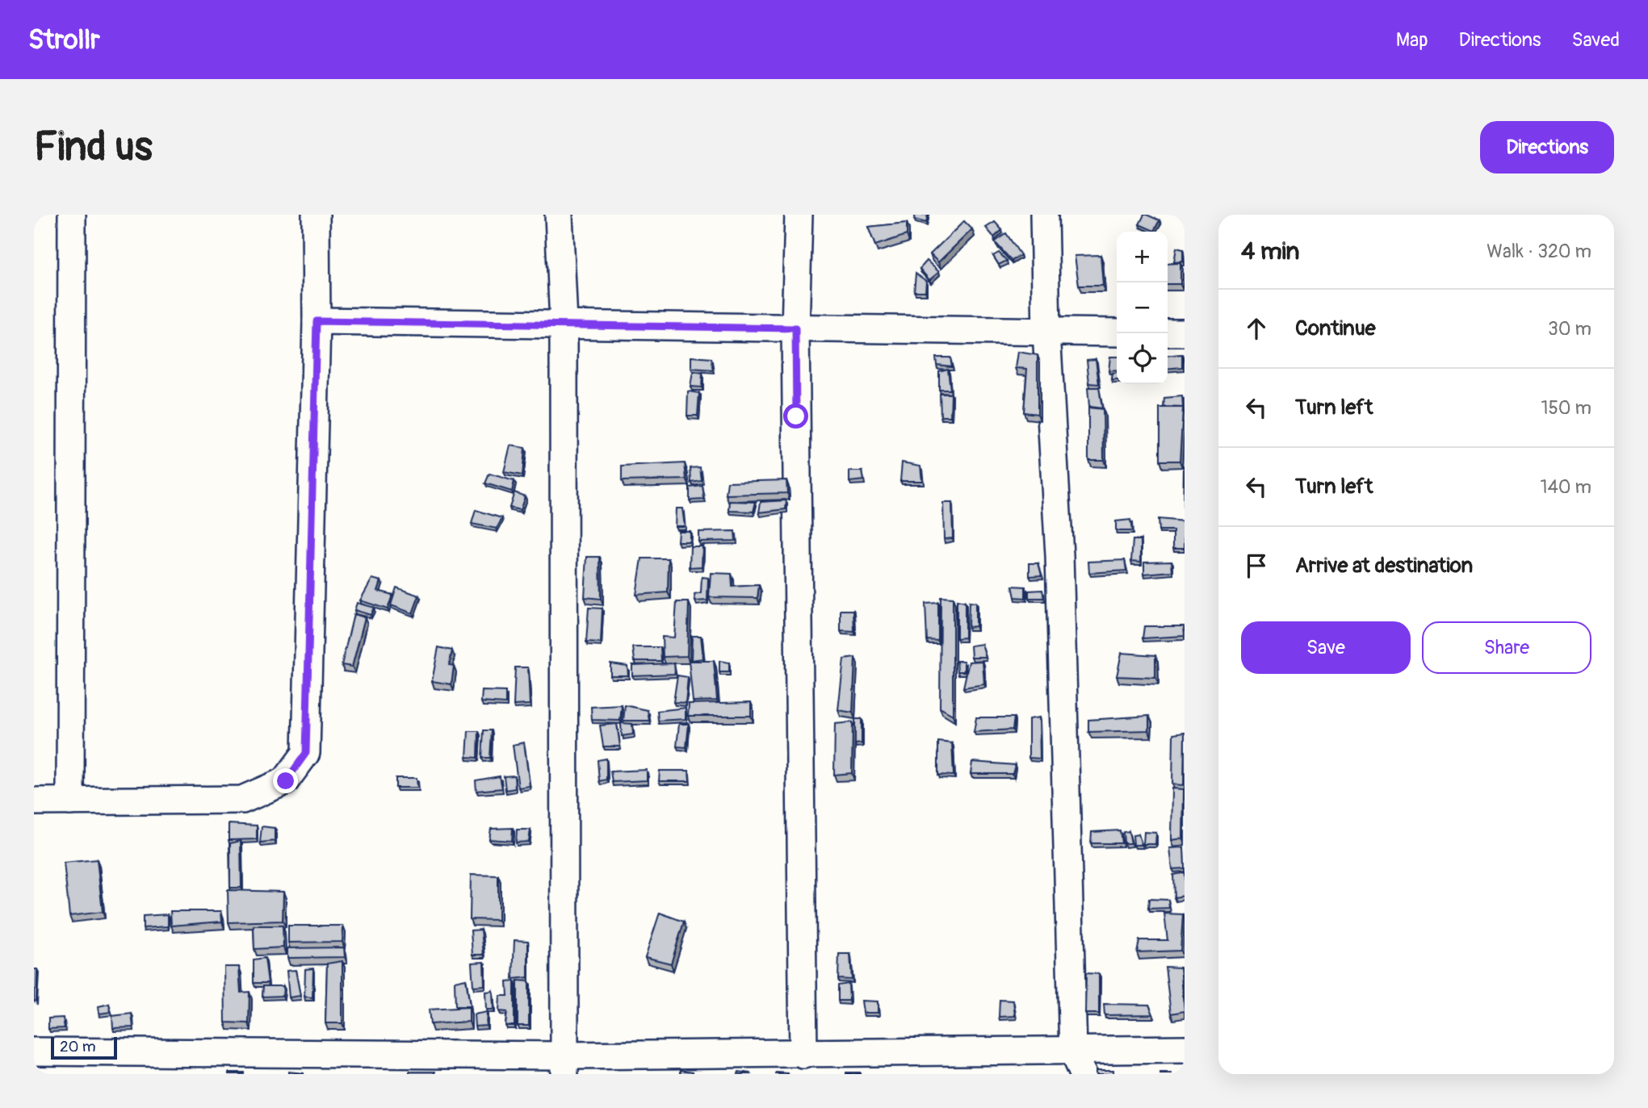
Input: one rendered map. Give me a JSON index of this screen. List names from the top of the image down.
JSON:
{
  "scale_bar": "20 m",
  "page": {
    "header": "Strollr",
    "nav": ["Map", "Directions", "Saved"],
    "buttons": [
      "Directions",
      ["Save", "Share"]
    ],
    "title": "Find us",
    "heading": ["4 min", "Walk · 320 m"],
    "map_buttons": ["+", "−"],
    "list": [
      ["Continue", "30 m"],
      ["Turn left", "150 m"],
      ["Turn left", "140 m"],
      "Arrive at destination"
    ],
    "scale": "20 m"
  }
}
